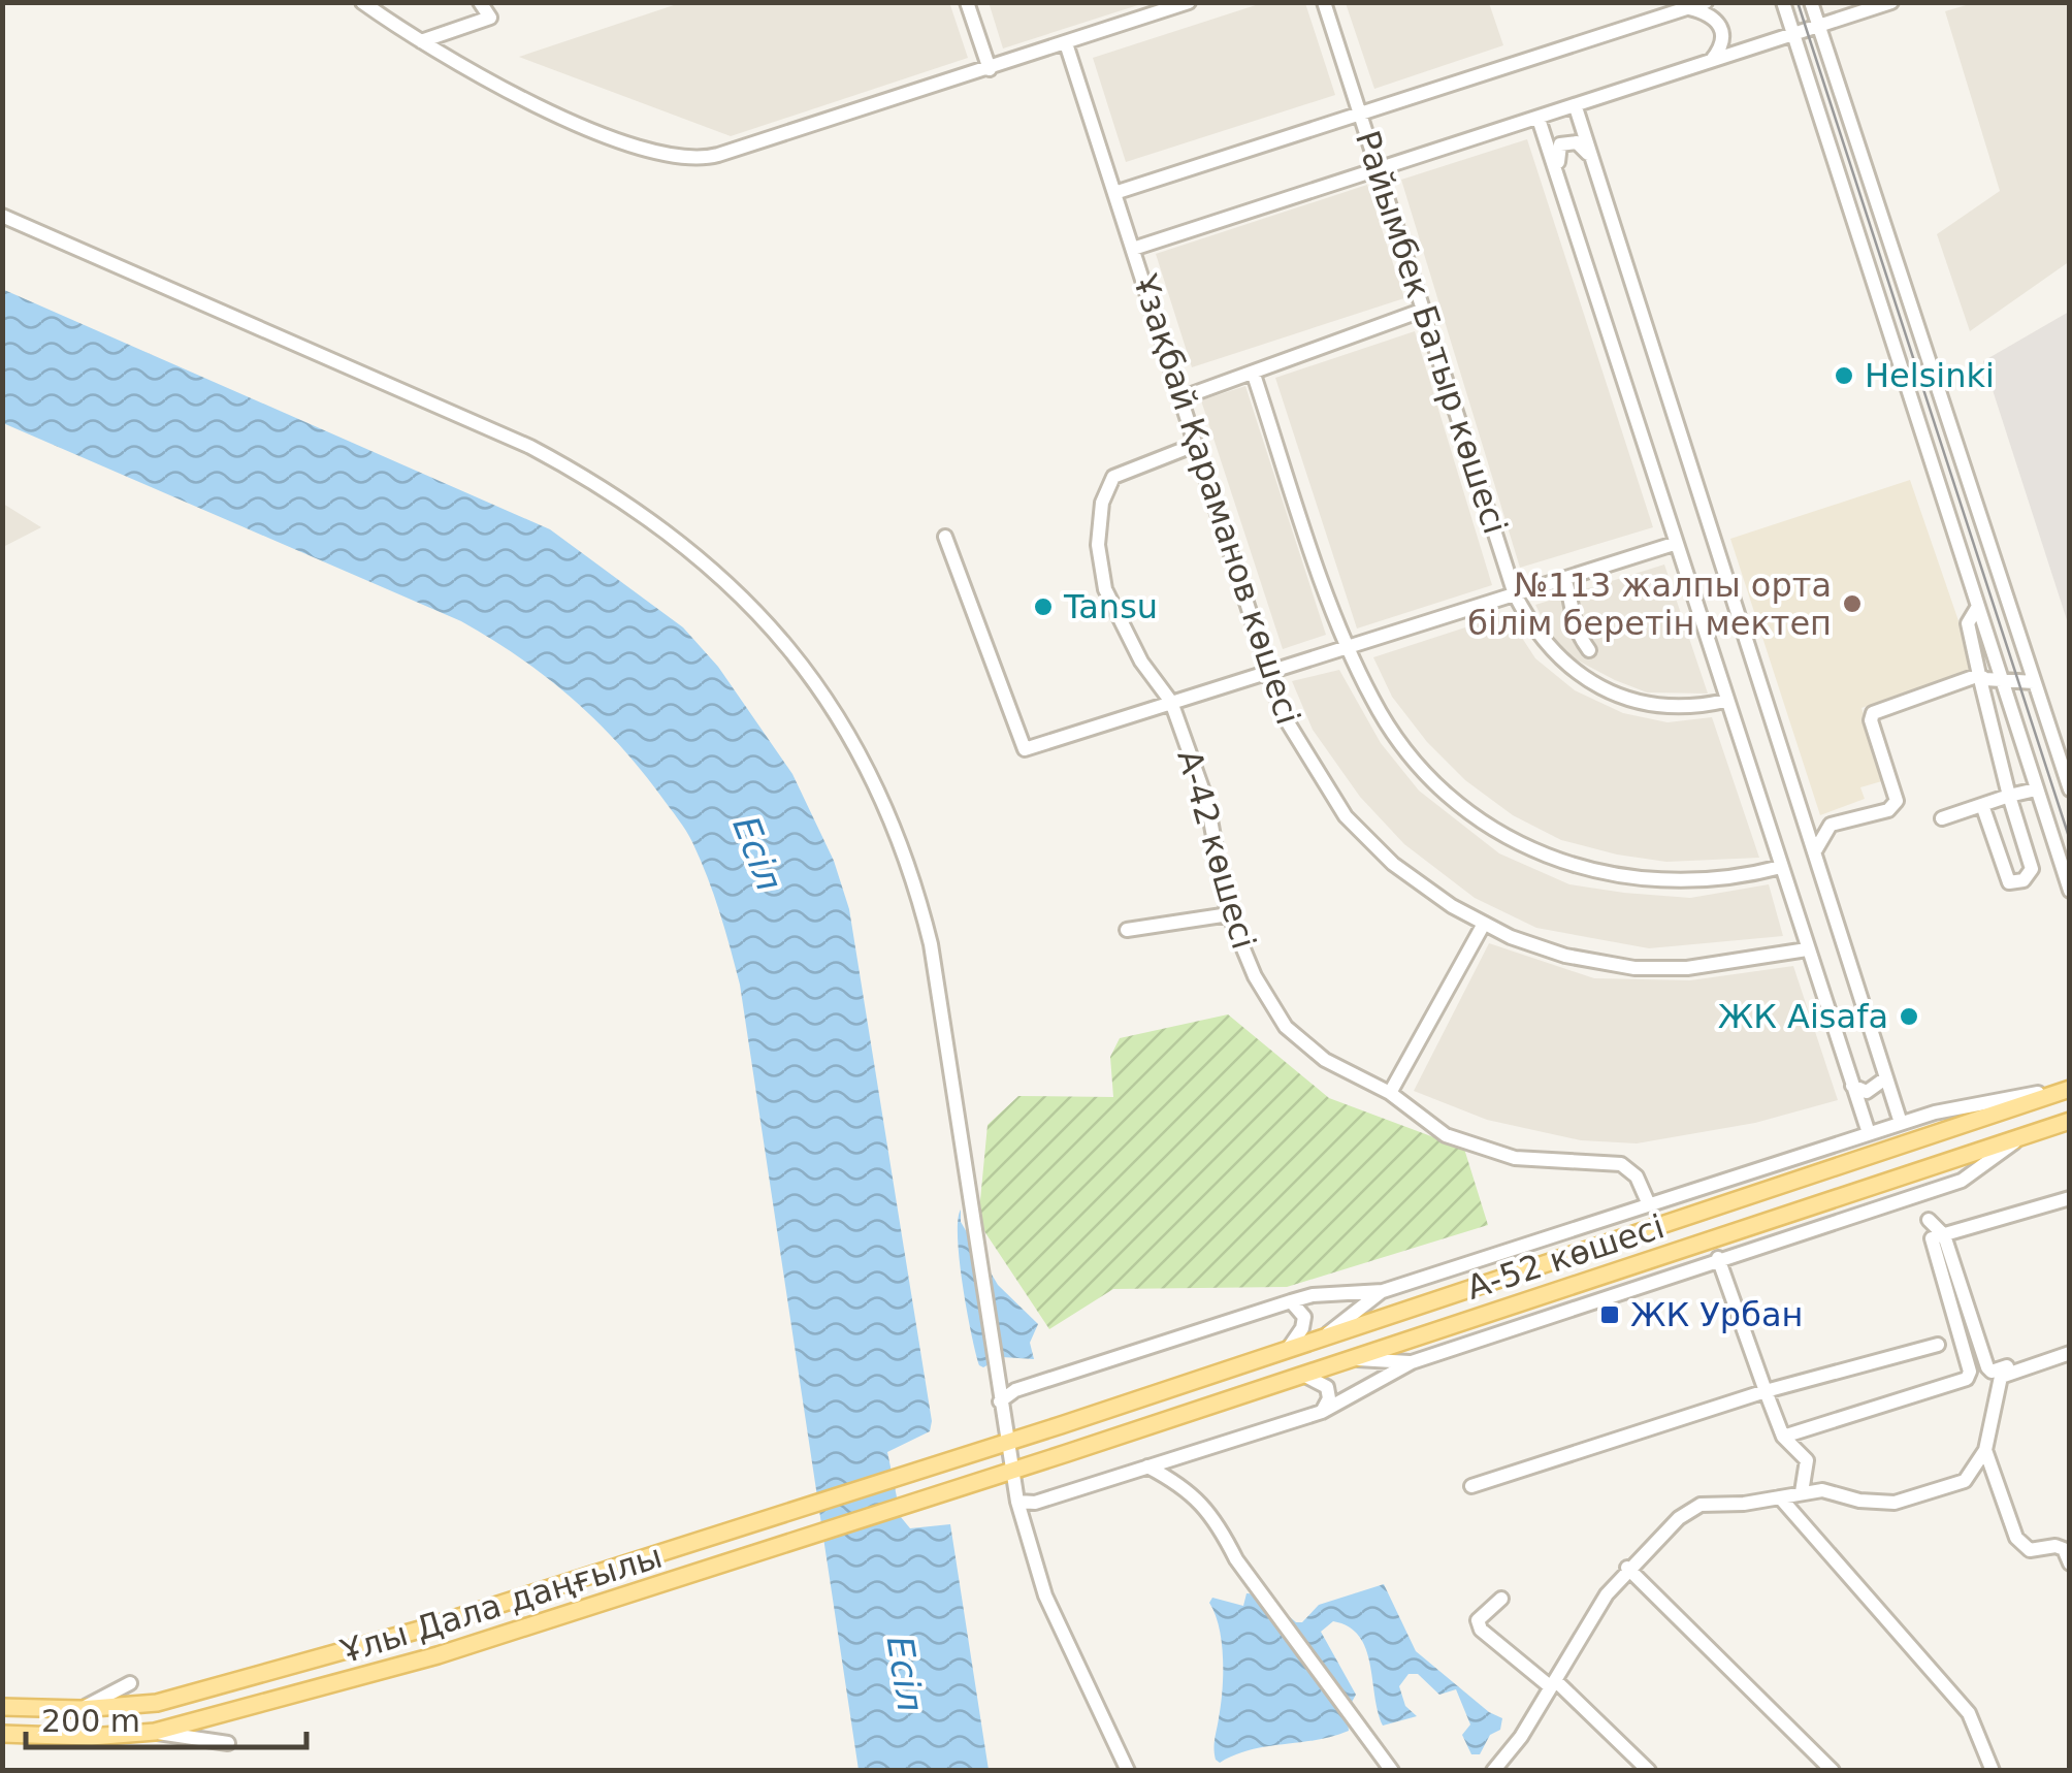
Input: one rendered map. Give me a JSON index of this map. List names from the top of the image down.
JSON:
{
  "streets": {
    "main road": ["А-52 көшесі", "Ұлы Дала даңғылы"],
    "street": ["Райымбек Батыр көшесі", "Ұзақбай Қараманов көшесі", "А-42 көшесі"]
  },
  "crossings": [
    ["Ұзақбай Қараманов көшесі", "А-42 көшесі"],
    ["А-52 көшесі", "Ұлы Дала даңғылы"]
  ],
  "water": ["Есіл"],
  "places": {
    "other": [
      "Helsinki",
      "№113 жалпы орта білім беретін мектеп",
      "Tansu",
      "ЖК Aisafa"
    ],
    "transit": ["ЖК Урбан"]
  },
  "scale_bar": "200 m"
}
